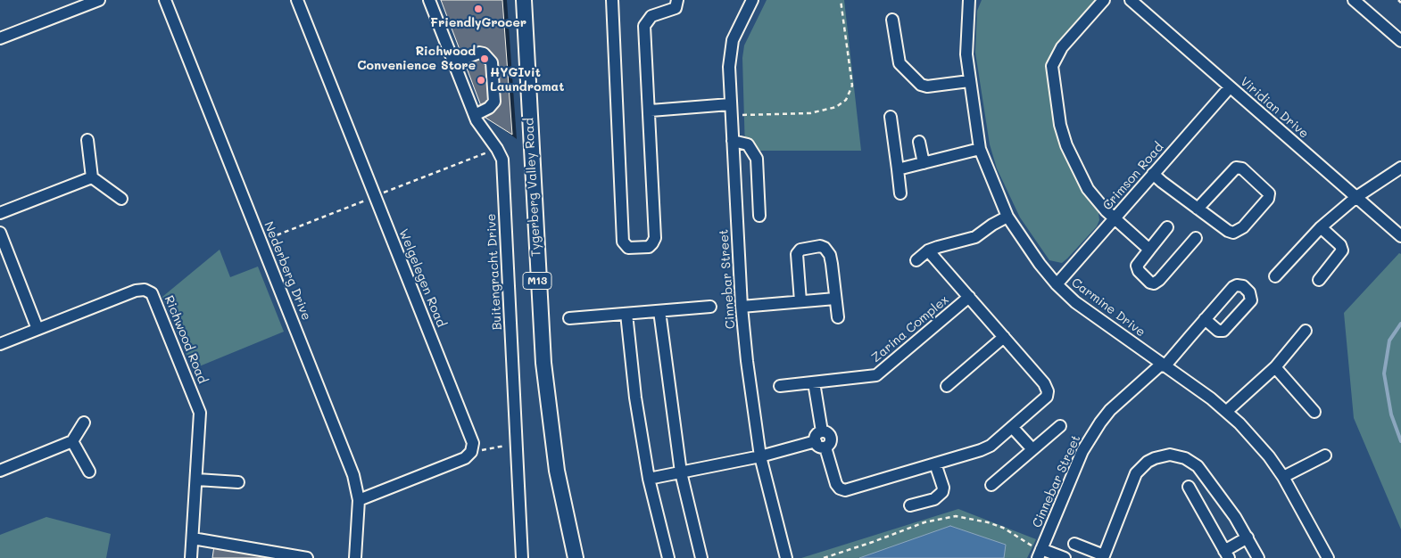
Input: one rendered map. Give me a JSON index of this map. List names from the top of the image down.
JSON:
{
  "streets": {
    "main road": ["Tygerberg Valley Road", "M13"],
    "street": [
      "Viridian Drive",
      "Crimson Road",
      "Nederberg Drive",
      "Buitengracht Drive",
      "Welgelegen Road",
      "Cinnebar Street",
      "Carmine Drive",
      "Zarina Complex",
      "Richwood Road"
    ]
  },
  "crossings": [
    ["Viridian Drive", "Crimson Road"],
    ["Crimson Road", "Carmine Drive"],
    ["Cinnebar Street", "Carmine Drive"]
  ],
  "places": ["FriendlyGrocer", "Richwood Convenience Store", "HYGIvit Laundromat"]
}
